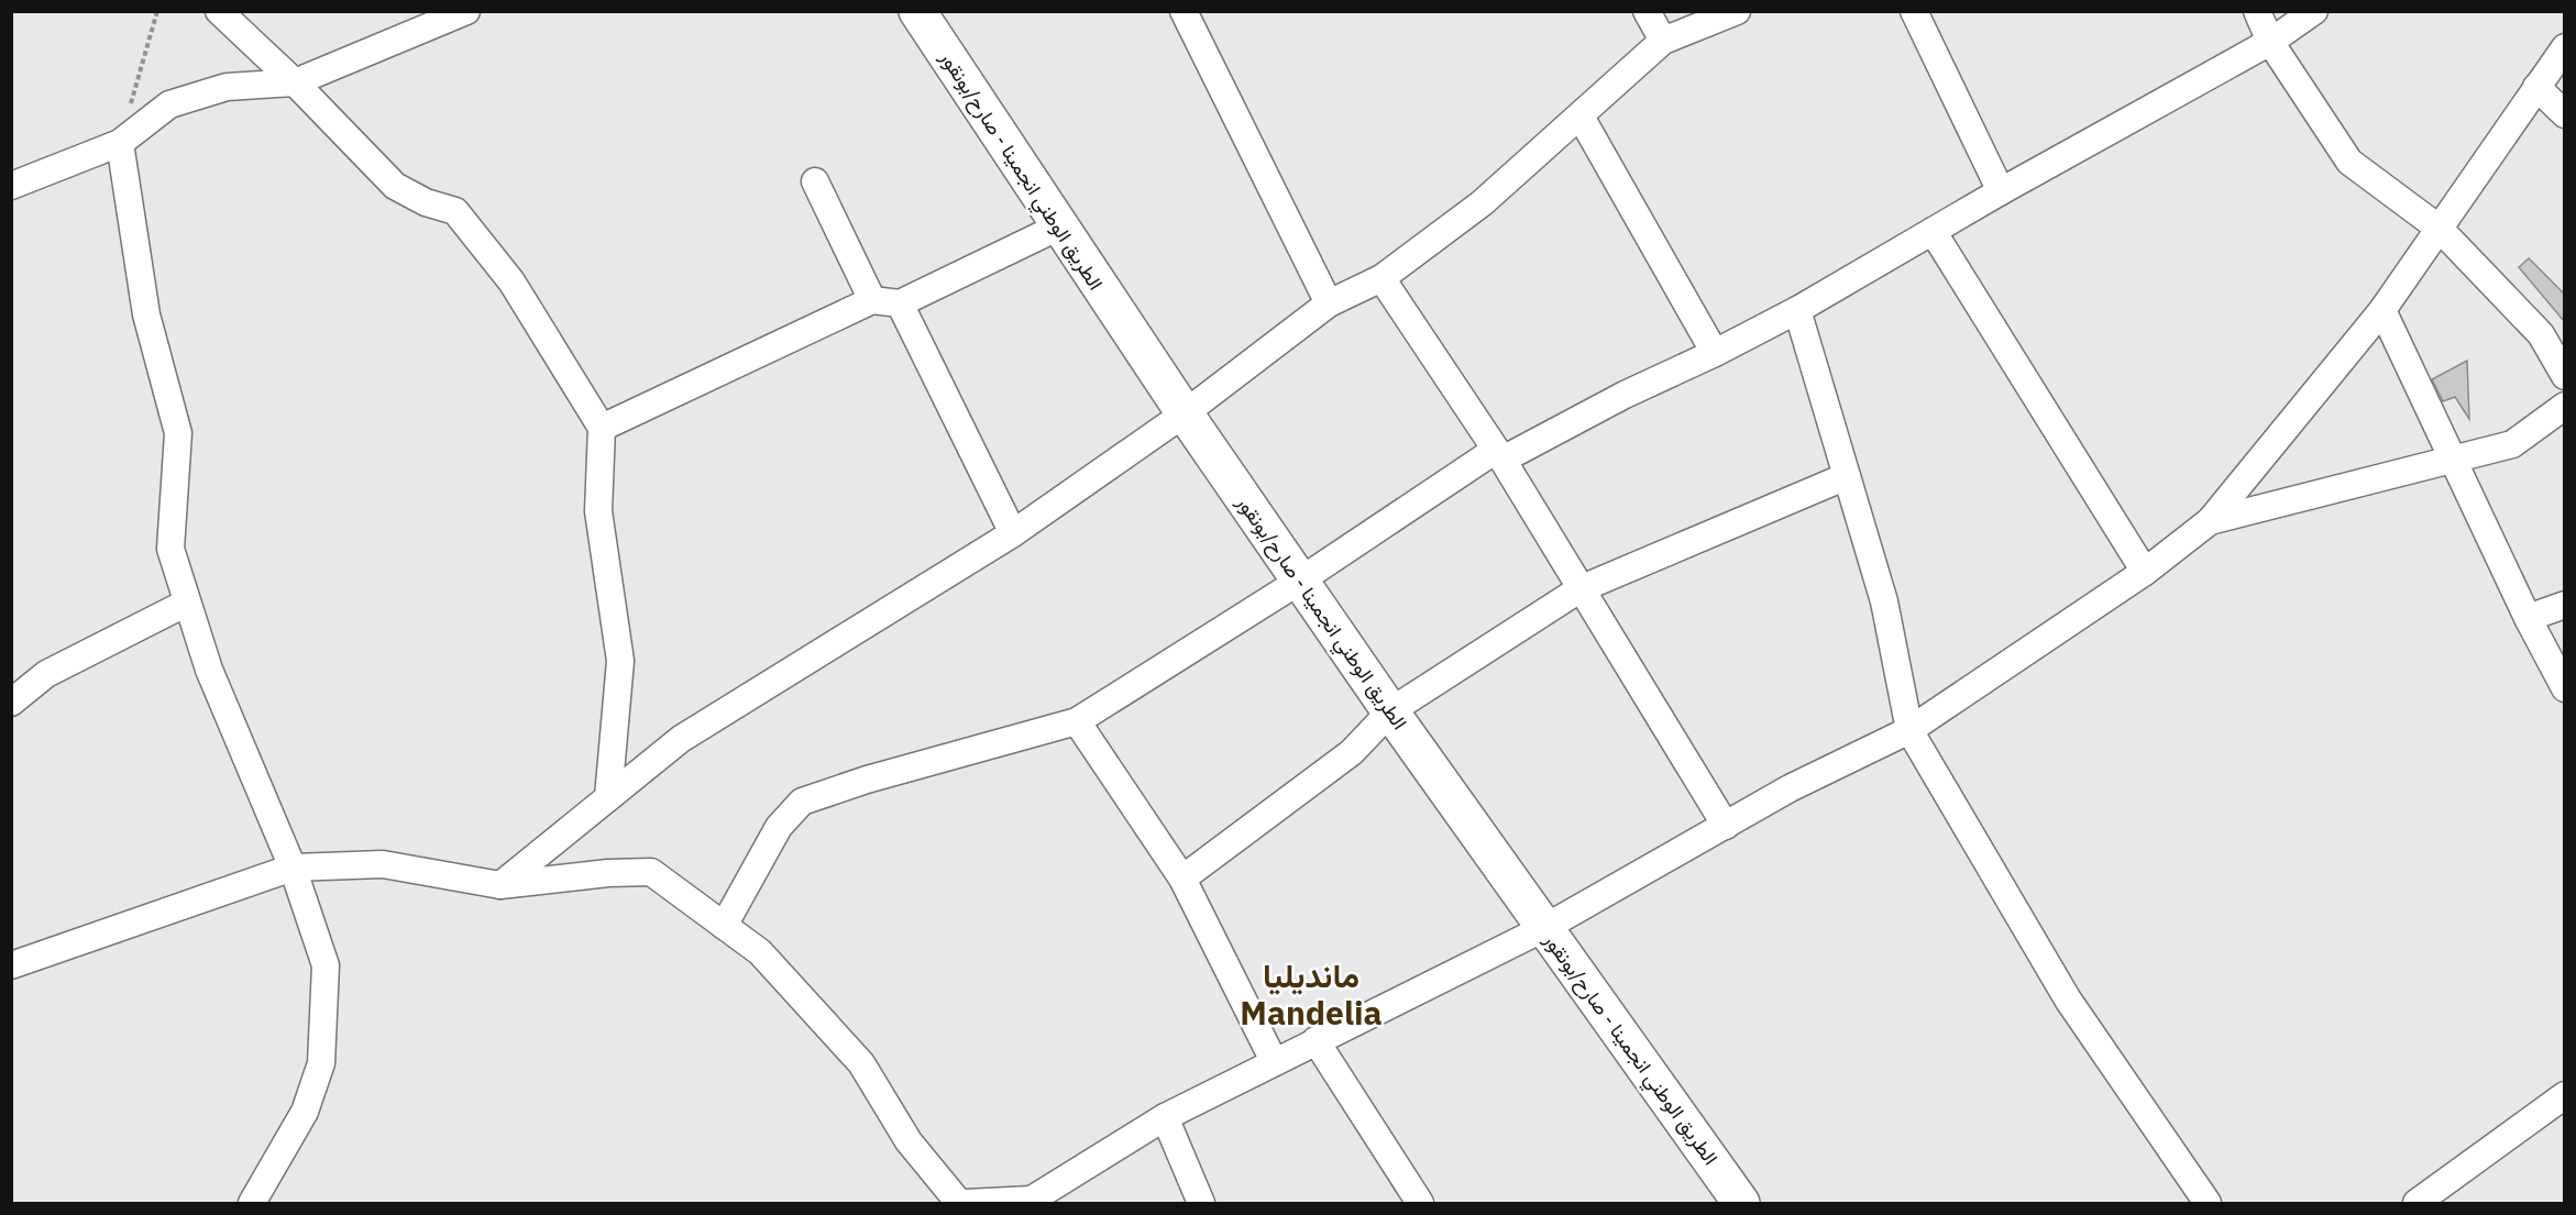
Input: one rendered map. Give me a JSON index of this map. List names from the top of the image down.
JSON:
{
  "streets": {
    "highway": ["الطريق الوطني انجمينا - صارح/بونقور"]
  },
  "districts": ["مانديليا Mandelia"]
}
